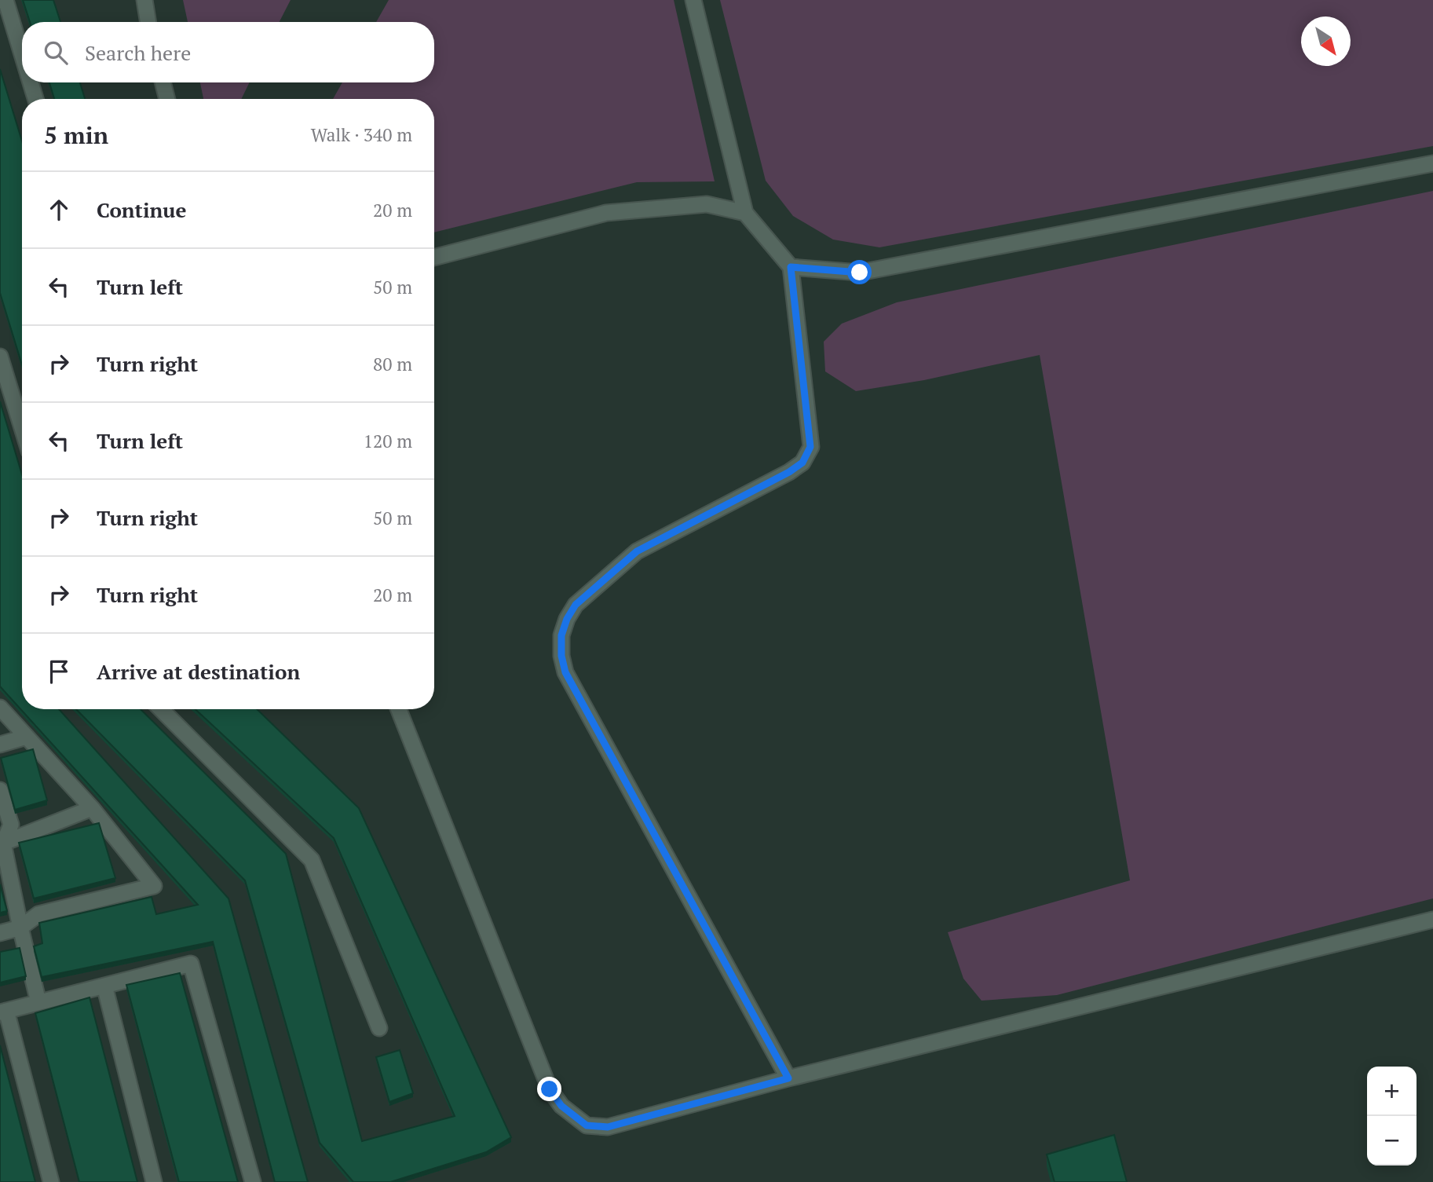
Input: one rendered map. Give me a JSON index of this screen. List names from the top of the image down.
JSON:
{
  "north": "bottom right",
  "page": {
    "search": "Search here",
    "heading": ["5 min", "Walk · 340 m"],
    "list": [
      ["Continue", "20 m"],
      ["Turn left", "50 m"],
      ["Turn right", "80 m"],
      ["Turn left", "120 m"],
      ["Turn right", "50 m"],
      ["Turn right", "20 m"],
      "Arrive at destination"
    ],
    "map_buttons": ["+", "−"]
  }
}
